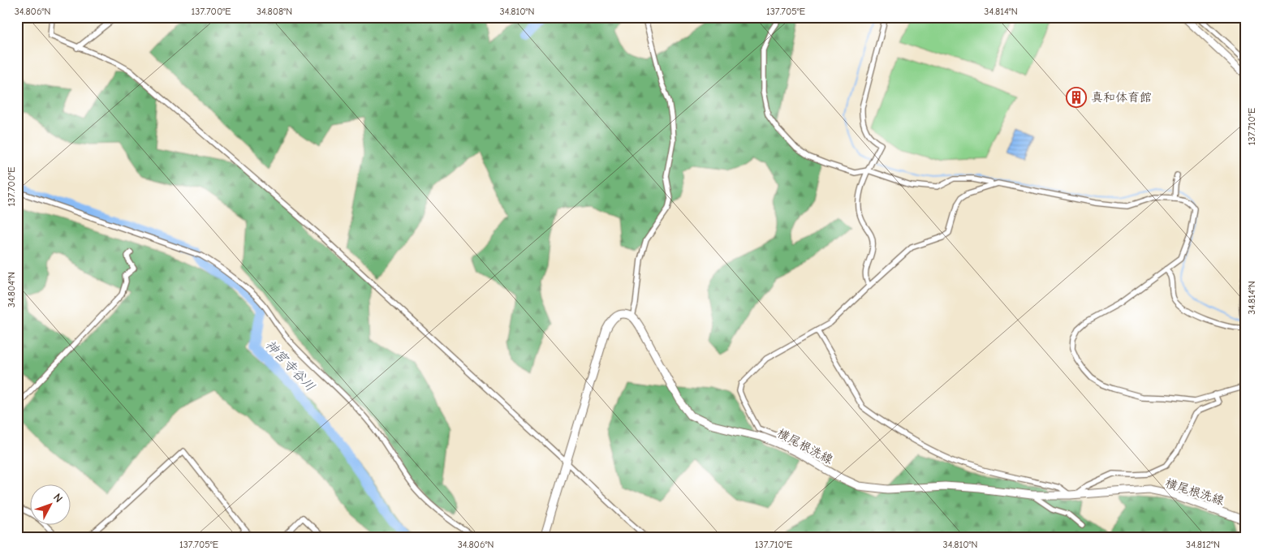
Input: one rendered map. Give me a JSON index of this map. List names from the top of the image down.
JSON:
{
  "streets": {
    "main road": ["横尾根洗線"]
  },
  "water": ["神宮寺谷川"],
  "places": {
    "building": ["真和体育館"]
  },
  "north": "top right",
  "coordinates": [
    "34.806°N",
    "137.700°E",
    "34.808°N",
    "34.810°N",
    "137.705°E",
    "34.814°N",
    "137.710°E",
    "34.804°N",
    "34.812°N"
  ]
}
